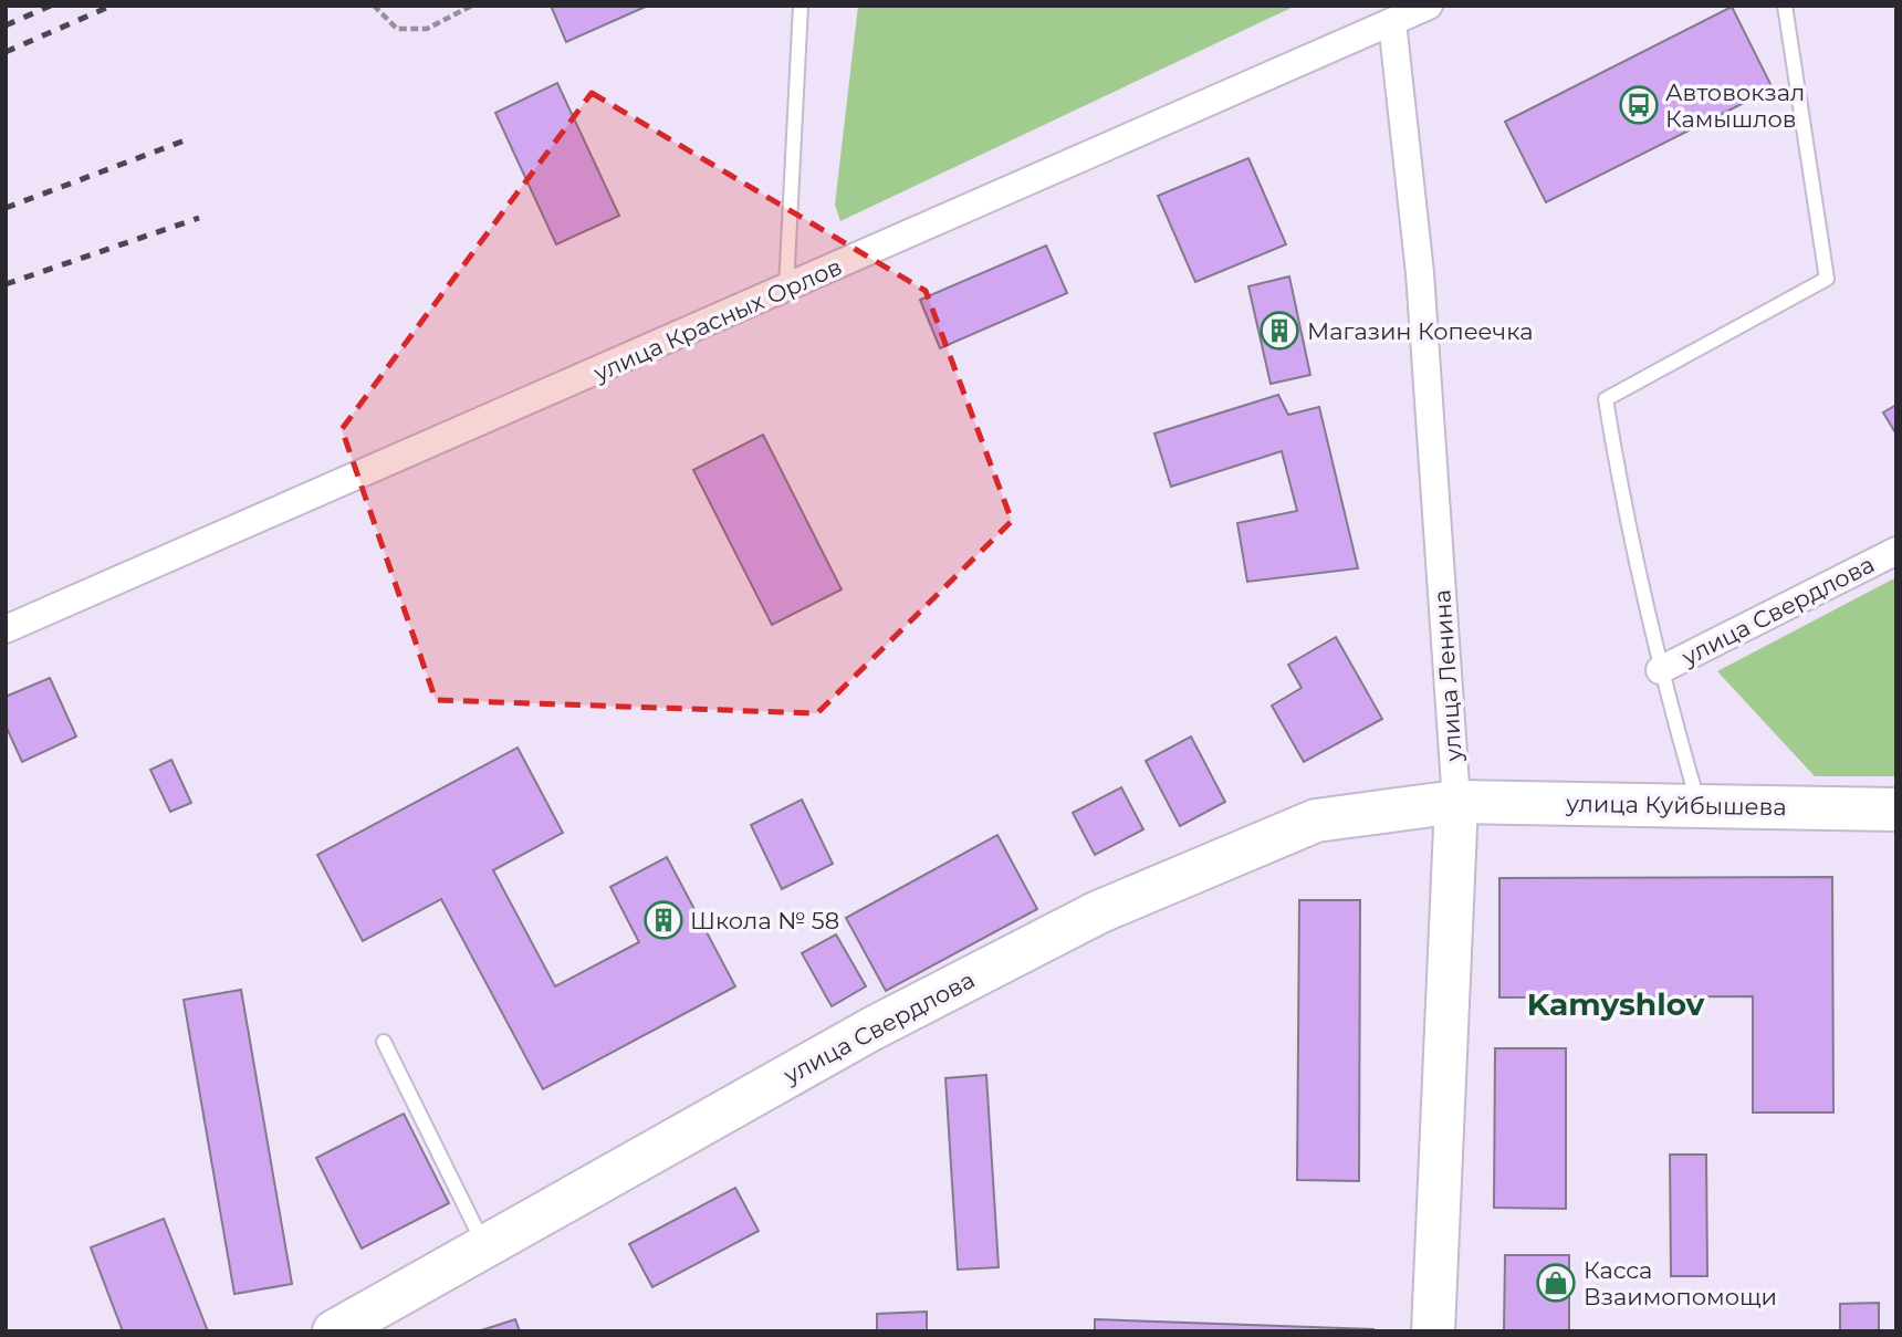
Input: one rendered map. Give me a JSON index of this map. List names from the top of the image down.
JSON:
{
  "streets": {
    "main road": ["улица Свердлова", "улица Ленина", "улица Куйбышева"],
    "street": ["улица Красных Орлов"]
  },
  "crossings": [
    ["улица Красных Орлов", "улица Ленина"],
    ["улица Свердлова", "улица Ленина"],
    ["улица Свердлова", "улица Куйбышева"],
    ["улица Ленина", "улица Куйбышева"]
  ],
  "districts": ["Kamyshlov"],
  "places": {
    "bus stop": ["Автовокзал Камышлов"],
    "building": ["Магазин Копеечка", "Школа № 58"],
    "shop": ["Касса Взаимопомощи"]
  }
}
